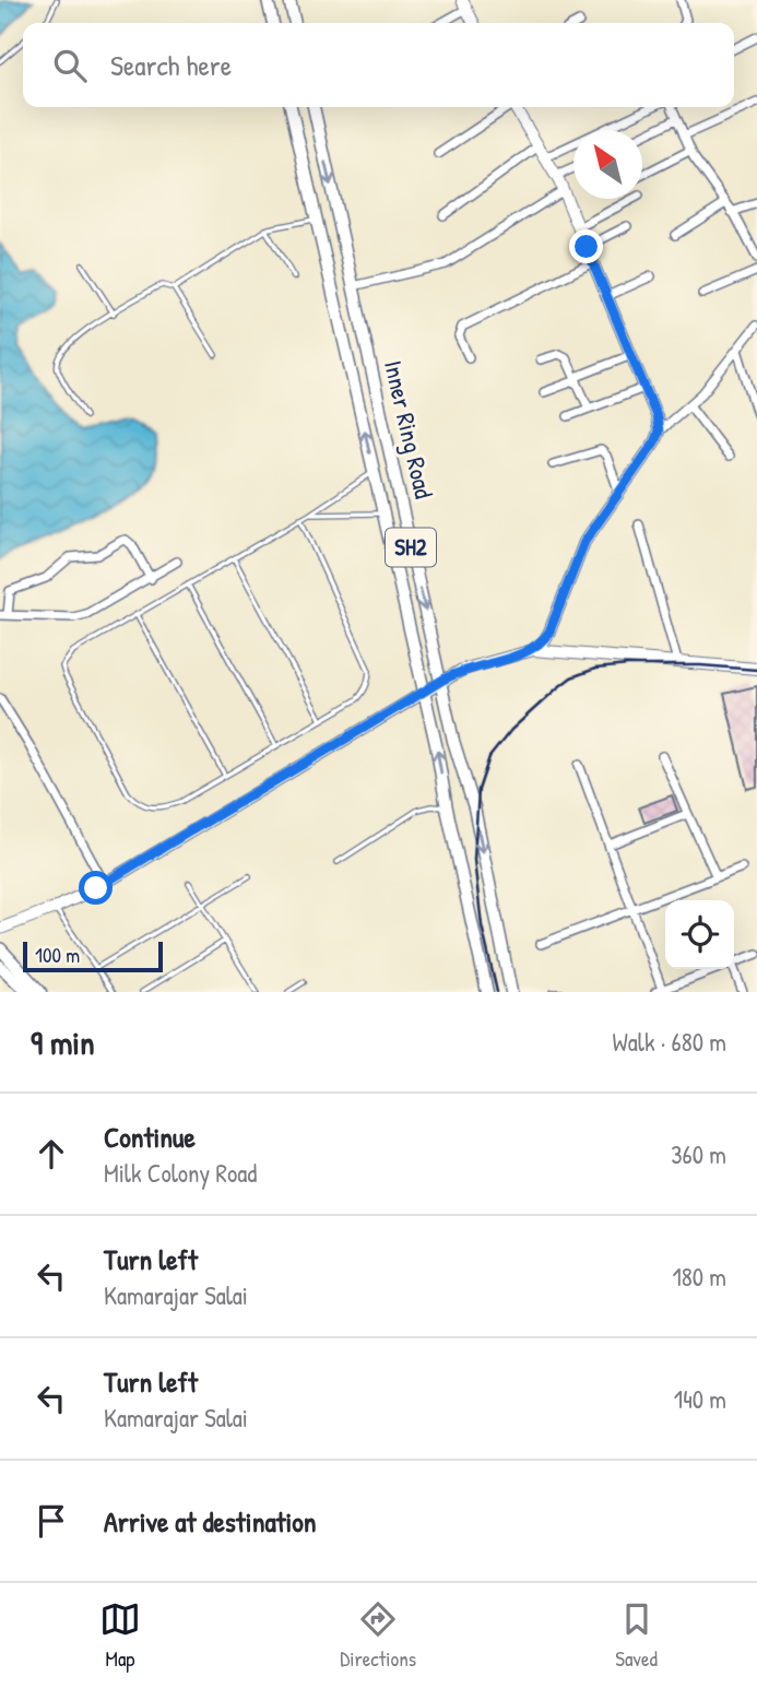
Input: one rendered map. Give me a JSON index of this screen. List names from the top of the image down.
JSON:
{
  "streets": {
    "main road": ["Inner Ring Road", "SH2"]
  },
  "scale_bar": "100 m",
  "north": "top left",
  "page": {
    "search": "Search here",
    "scale": "100 m",
    "heading": ["9 min", "Walk · 680 m"],
    "list": [
      ["Continue", "Milk Colony Road", "360 m"],
      ["Turn left", "Kamarajar Salai", "180 m"],
      ["Turn left", "Kamarajar Salai", "140 m"],
      "Arrive at destination"
    ],
    "nav": ["Map", "Directions", "Saved"]
  }
}
